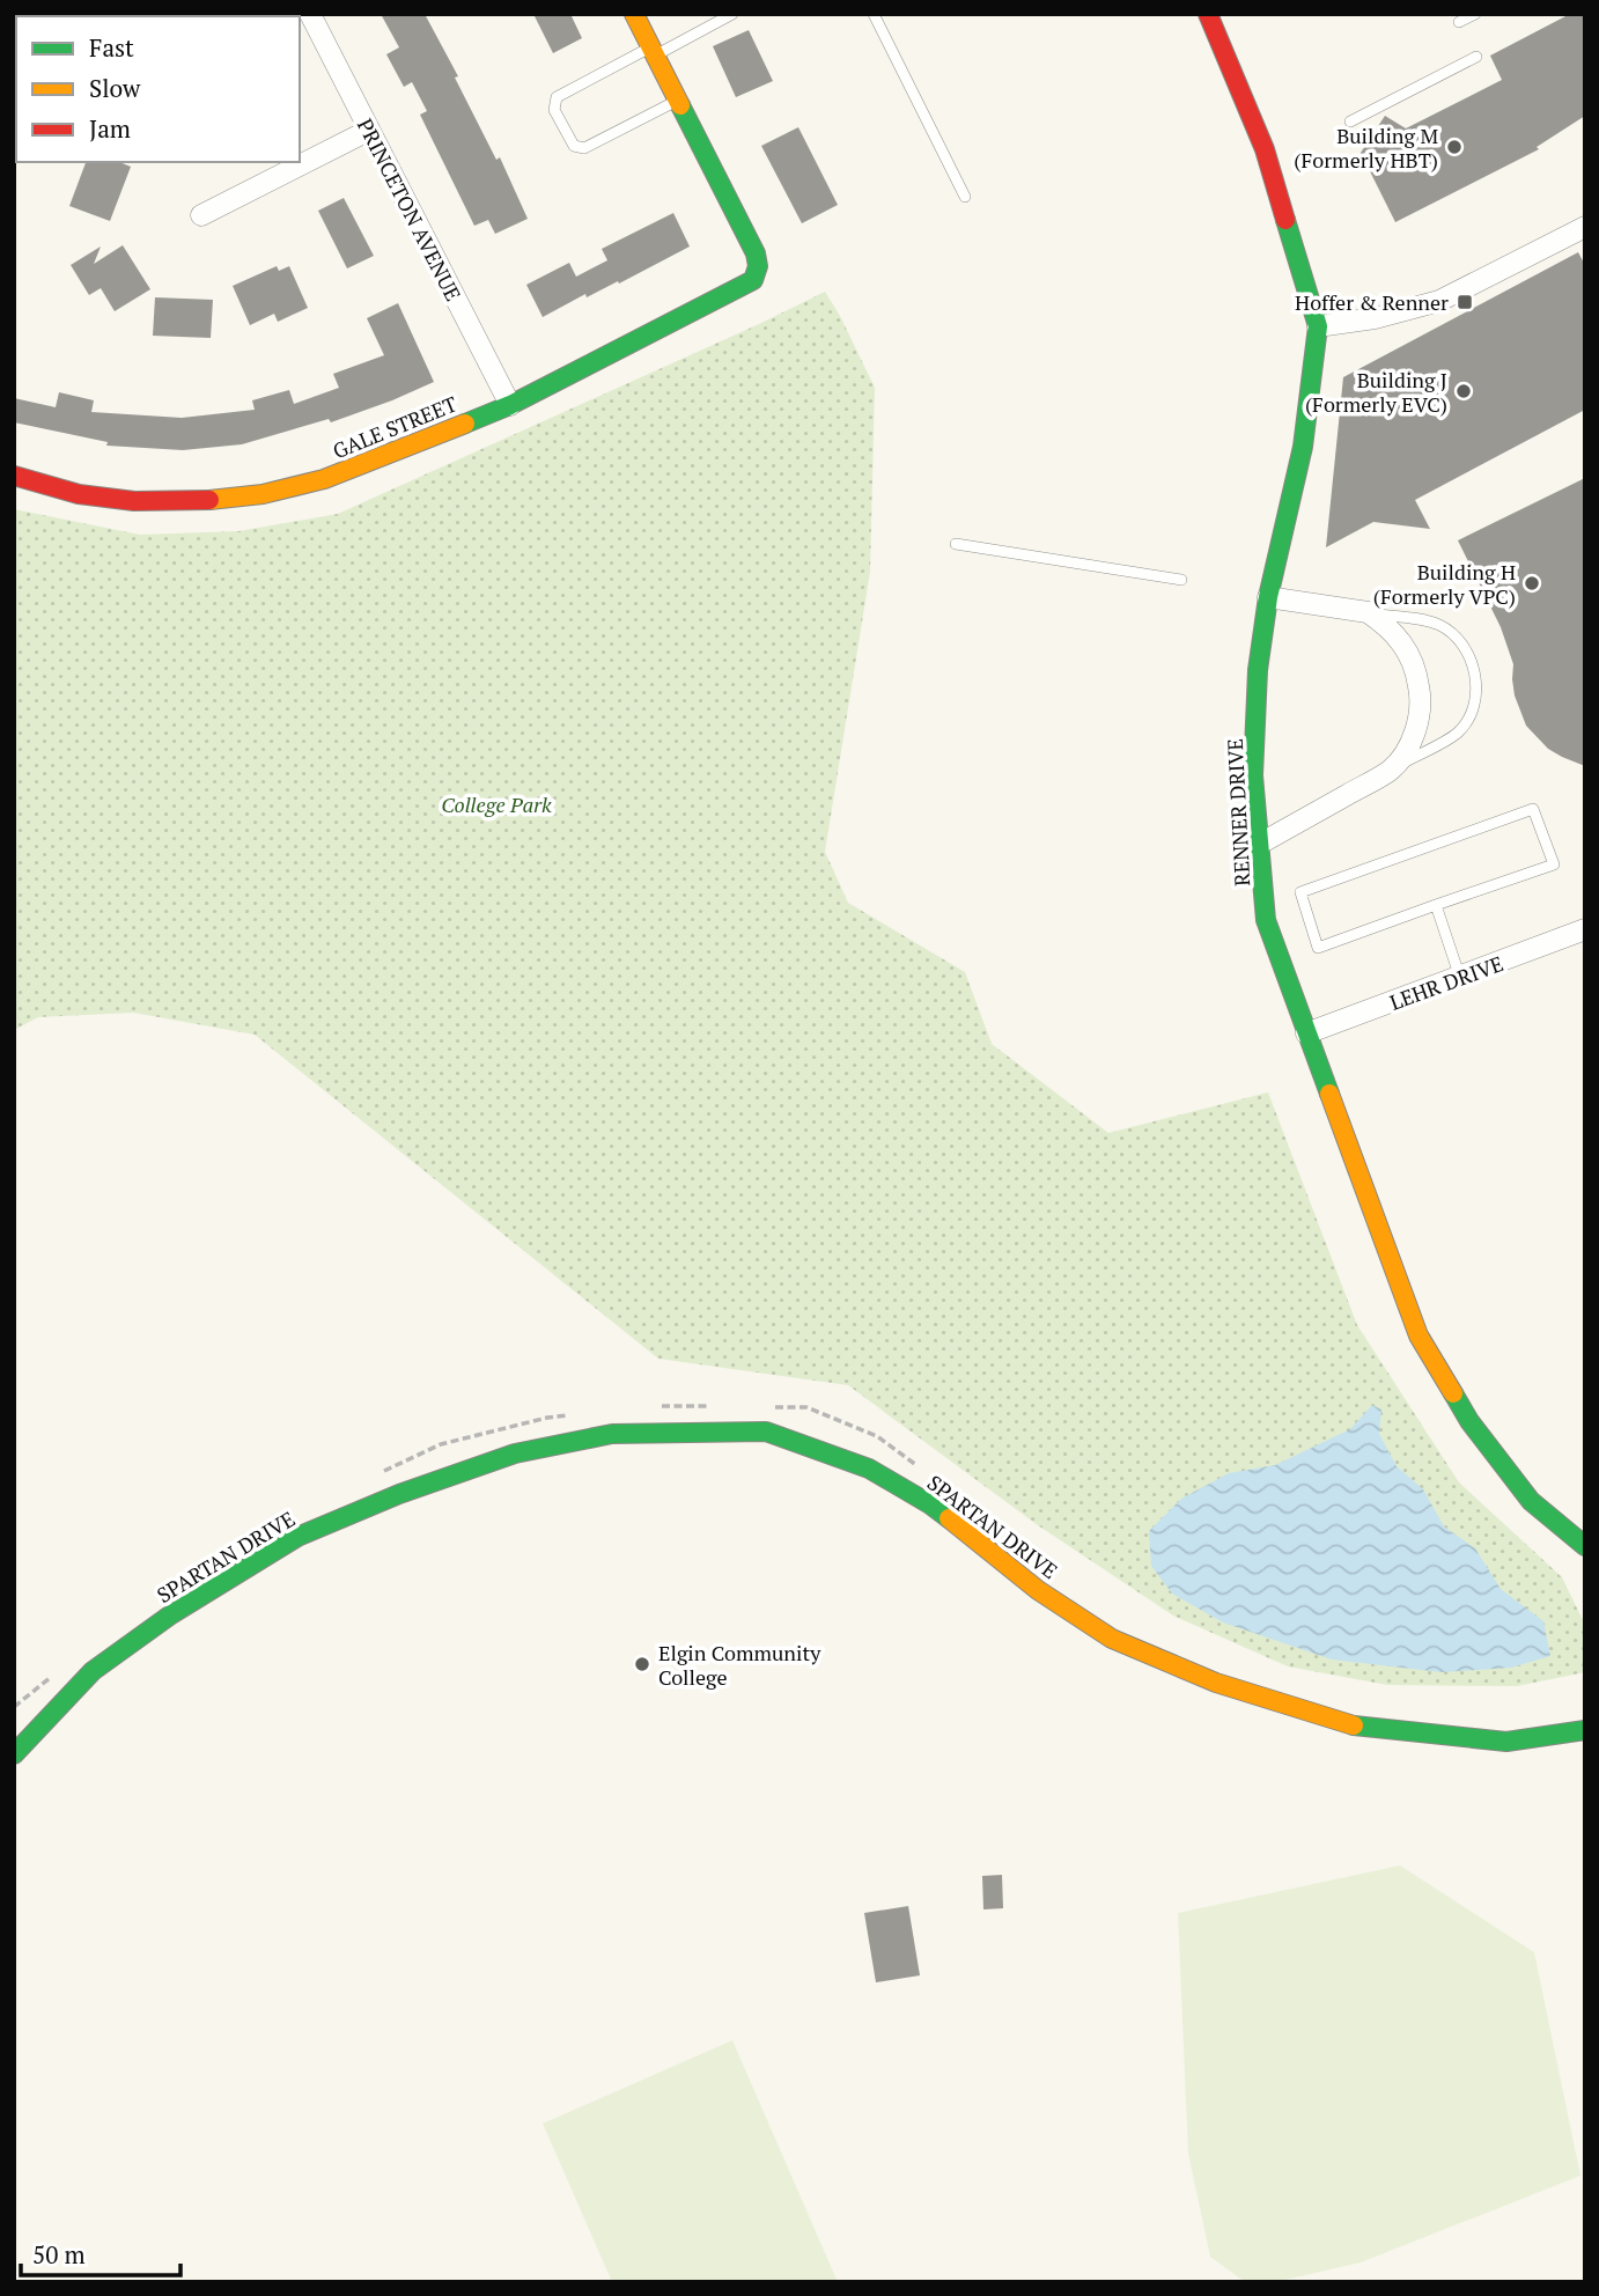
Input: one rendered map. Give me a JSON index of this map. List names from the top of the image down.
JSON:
{
  "streets": {
    "street": [
      "PRINCETON AVENUE",
      "GALE STREET",
      "RENNER DRIVE",
      "LEHR DRIVE",
      "SPARTAN DRIVE"
    ]
  },
  "crossings": [
    ["PRINCETON AVENUE", "GALE STREET"],
    ["RENNER DRIVE", "LEHR DRIVE"]
  ],
  "parks": ["College Park"],
  "places": {
    "other": [
      "Building M (Formerly HBT)",
      "Building J (Formerly EVC)",
      "Building H (Formerly VPC)",
      "Elgin Community College"
    ],
    "transit": ["Hoffer & Renner"]
  },
  "legend": ["Fast", "Slow", "Jam"],
  "scale_bar": "50 m"
}
